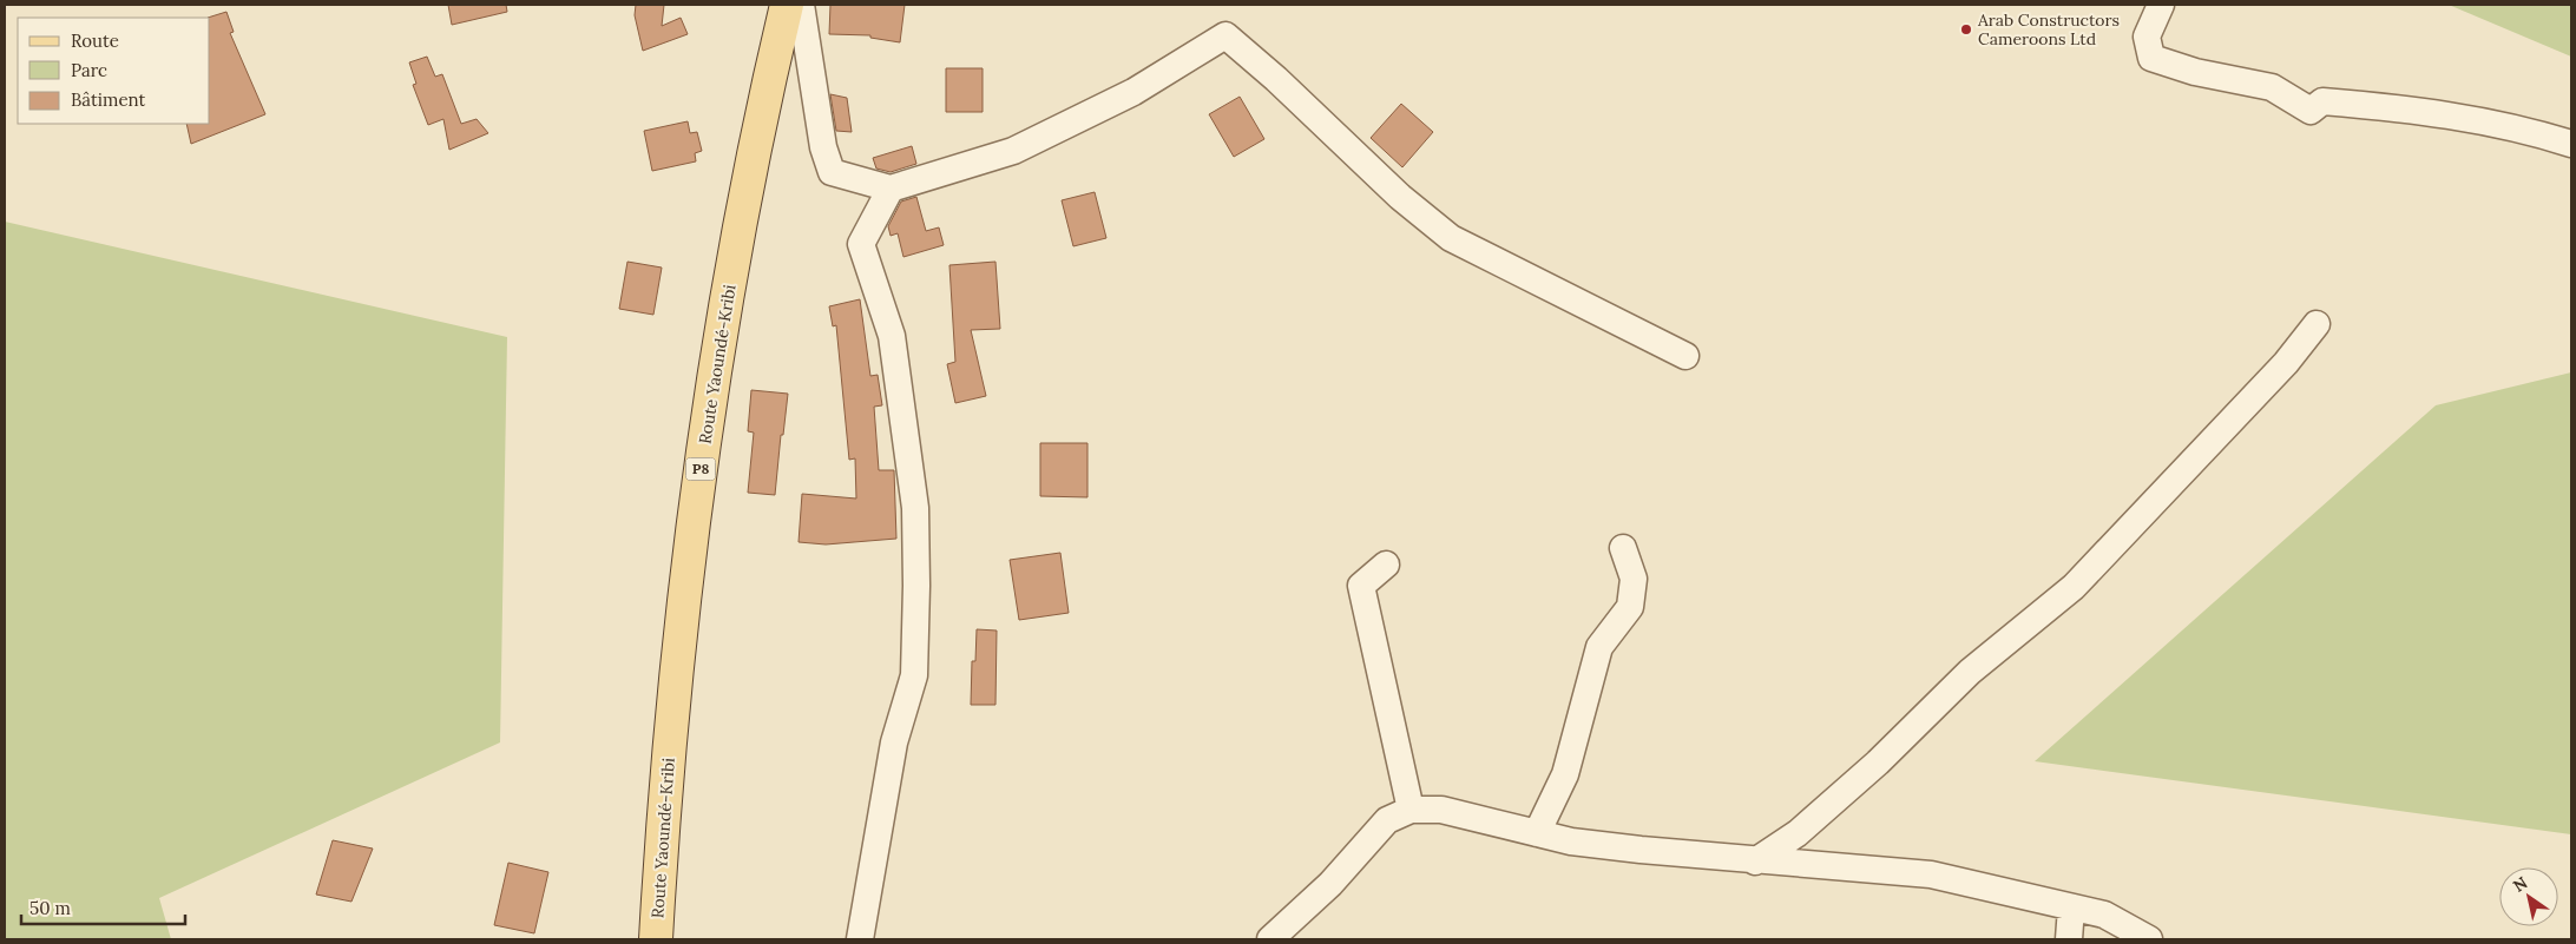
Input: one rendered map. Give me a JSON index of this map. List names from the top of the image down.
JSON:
{
  "streets": {
    "main road": ["Route Yaoundé-Kribi", "P8"]
  },
  "places": ["Arab Constructors Cameroons Ltd"],
  "legend": ["Route", "Parc", "Bâtiment"],
  "scale_bar": "50 m",
  "north": "top left"
}
